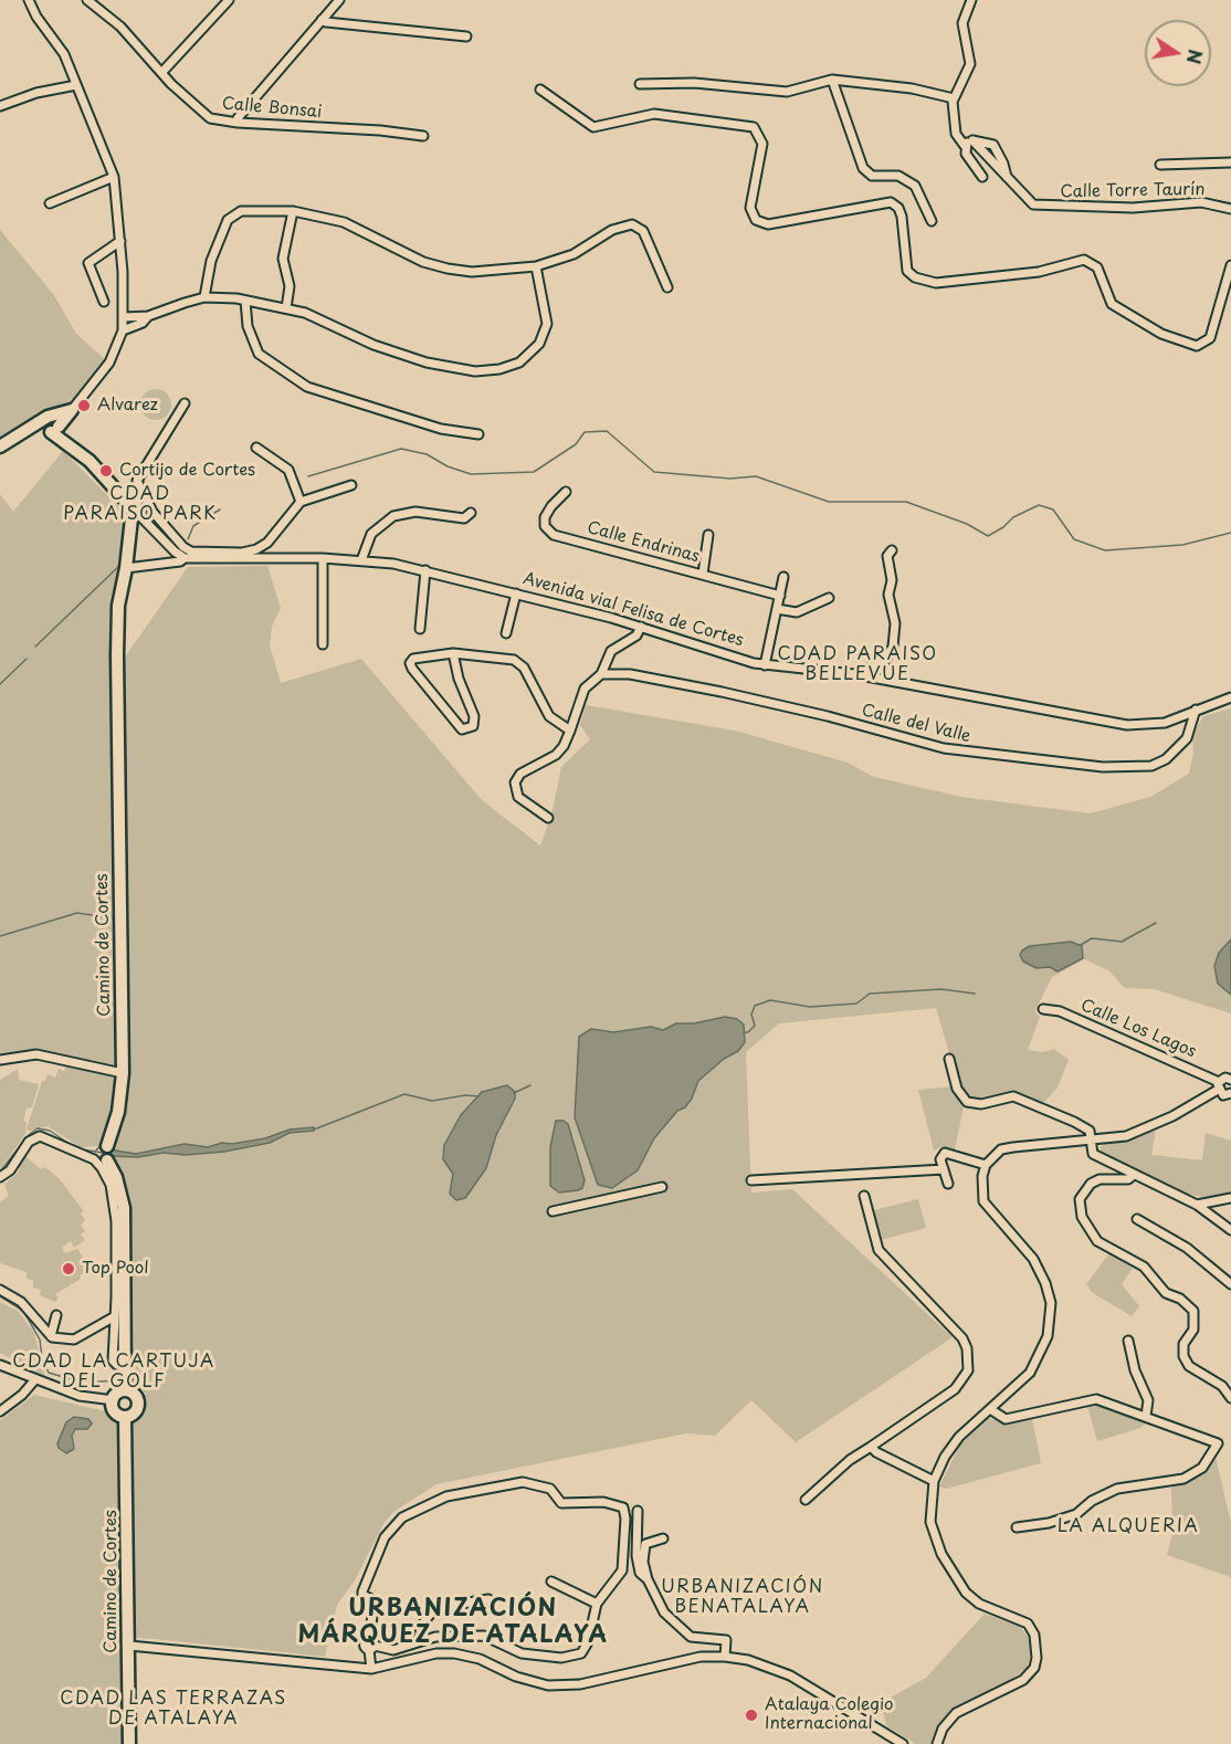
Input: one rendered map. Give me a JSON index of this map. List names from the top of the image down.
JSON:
{
  "streets": {
    "street": [
      "Calle Bonsai",
      "Calle Torre Taurín",
      "Calle Endrinas",
      "Avenida vial Felisa de Cortes",
      "Calle del Valle",
      "Camino de Cortes",
      "Calle Los Lagos"
    ]
  },
  "crossings": [
    ["Avenida vial Felisa de Cortes", "Calle del Valle"],
    ["Avenida vial Felisa de Cortes", "Camino de Cortes"]
  ],
  "districts": [
    "CDAD PARAISO PARK",
    "CDAD PARAISO BELLEVUE",
    "CDAD LA CARTUJA DEL GOLF",
    "LA ALQUERIA",
    "URBANIZACIÓN BENATALAYA",
    "URBANIZACIÓN MÁRQUEZ DE ATALAYA",
    "CDAD LAS TERRAZAS DE ATALAYA"
  ],
  "places": [
    "Alvarez",
    "Cortijo de Cortes",
    "Top Pool",
    "Atalaya Colegio Internacional"
  ],
  "north": "right"
}
